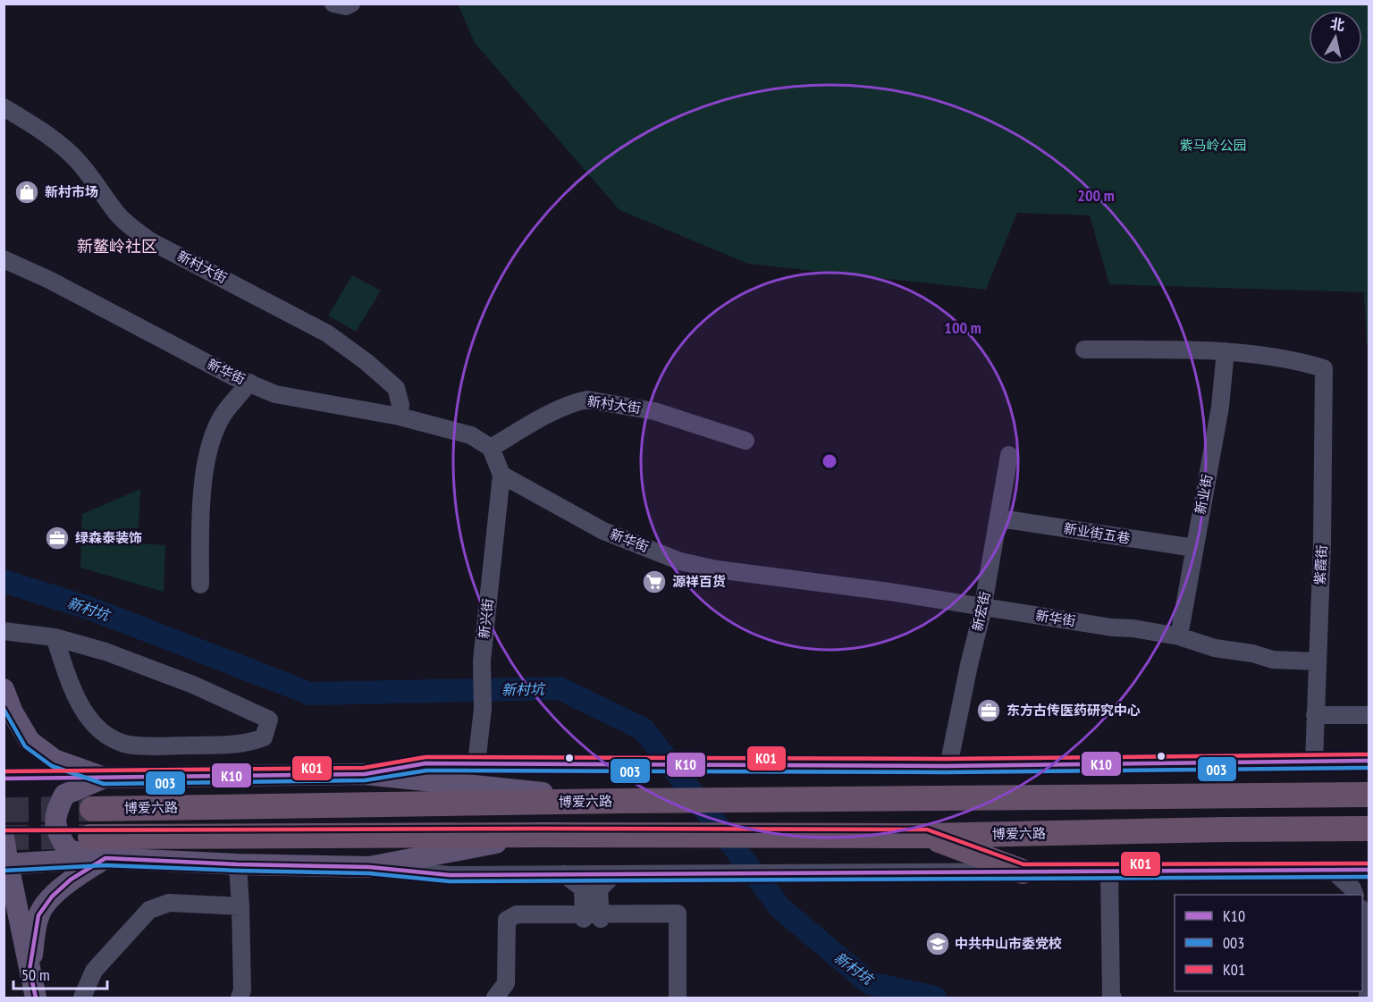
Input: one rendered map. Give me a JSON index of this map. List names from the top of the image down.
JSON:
{
  "streets": {
    "highway": ["博爱六路"],
    "street": [
      "新村大街",
      "新华街",
      "新业街",
      "新业街五巷",
      "紫霞街",
      "新宏街",
      "新兴街"
    ]
  },
  "crossings": [
    ["新村大街", "新华街"],
    ["新华街", "新业街"],
    ["新华街", "紫霞街"],
    ["新华街", "新宏街"],
    ["新华街", "新兴街"],
    ["新业街", "新业街五巷"],
    ["新业街", "紫霞街"],
    ["新业街五巷", "新宏街"]
  ],
  "districts": ["新鳌岭社区"],
  "water": ["新村坑"],
  "parks": ["紫马岭公园"],
  "places": {
    "shop": ["新村市场"],
    "office": ["绿森泰装饰", "东方古传医药研究中心"],
    "supermarket": ["源祥百货"],
    "school or university": ["中共中山市委党校"]
  },
  "lines": ["transit line 003", "transit line K01", "transit line K10"],
  "legend": ["K10", "003", "K01"],
  "scale_bar": "50 m",
  "north": "top",
  "rings": ["200 m", "100 m"]
}
